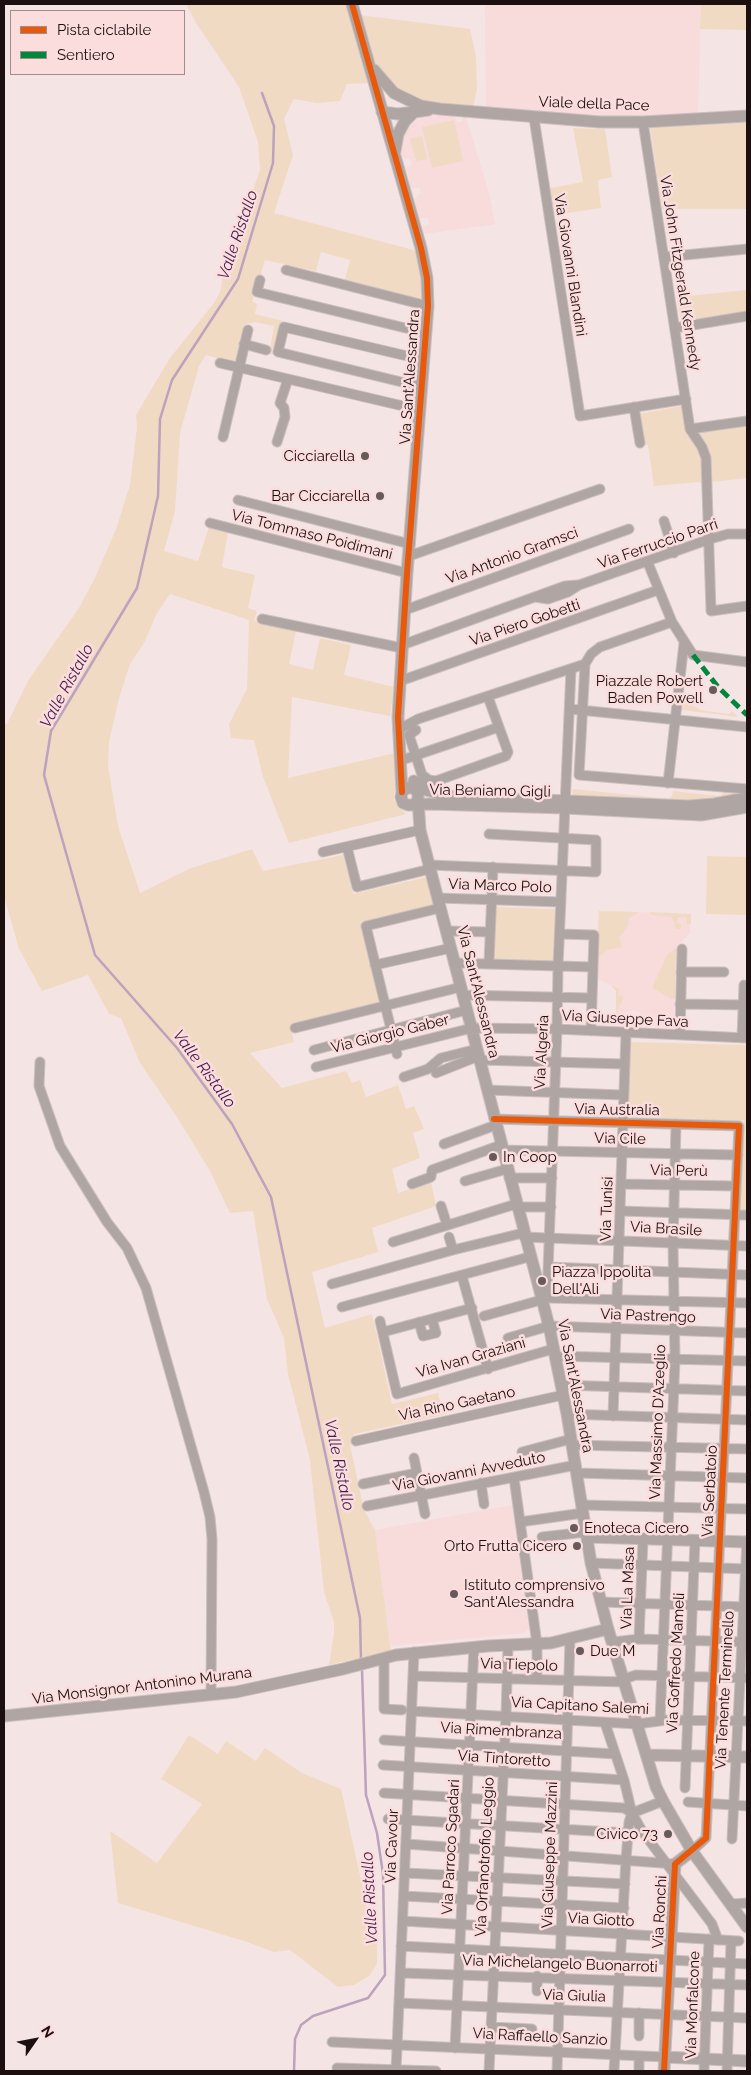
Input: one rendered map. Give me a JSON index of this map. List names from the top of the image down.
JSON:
{
  "streets": {
    "street": [
      "Viale della Pace",
      "Via Giovanni Blandini",
      "Via John Fitzgerald Kennedy",
      "Via Sant'Alessandra",
      "Via Tommaso Poidimani",
      "Via Ferruccio Parri",
      "Via Antonio Gramsci",
      "Via Piero Gobetti",
      "Via Beniamo Gigli",
      "Via Marco Polo",
      "Via Giuseppe Fava",
      "Via Giorgio Gaber",
      "Via Algeria",
      "Via Australia",
      "Via Cile",
      "Via Perù",
      "Via Tunisi",
      "Via Brasile",
      "Via Pastrengo",
      "Via Ivan Graziani",
      "Via Rino Gaetano",
      "Via Massimo D'Azeglio",
      "Via Giovanni Avveduto",
      "Via Serbatoio",
      "Via La Masa",
      "Via Goffredo Mameli",
      "Via Tiepolo",
      "Via Monsignor Antonino Murana",
      "Via Tenente Terminello",
      "Via Capitano Salemi",
      "Via Rimembranza",
      "Via Tintoretto",
      "Via Cavour",
      "Via Parroco Sgadari",
      "Via Giuseppe Mazzini",
      "Via Orfanotrofio Leggio",
      "Via Ronchi",
      "Via Giotto",
      "Via Michelangelo Buonarroti",
      "Via Giulia",
      "Via Monfalcone",
      "Via Raffaello Sanzio"
    ]
  },
  "crossings": [
    ["Viale della Pace", "Via Giovanni Blandini"],
    ["Viale della Pace", "Via John Fitzgerald Kennedy"],
    ["Via Sant'Alessandra", "Via Tommaso Poidimani"],
    ["Via Sant'Alessandra", "Via Ferruccio Parri"],
    ["Via Sant'Alessandra", "Via Antonio Gramsci"],
    ["Via Sant'Alessandra", "Via Piero Gobetti"],
    ["Via Sant'Alessandra", "Via Marco Polo"],
    ["Via Sant'Alessandra", "Via Giuseppe Fava"],
    ["Via Sant'Alessandra", "Via Giorgio Gaber"],
    ["Via Sant'Alessandra", "Via Algeria"],
    ["Via Sant'Alessandra", "Via Australia"],
    ["Via Sant'Alessandra", "Via Cile"],
    ["Via Sant'Alessandra", "Via Brasile"],
    ["Via Sant'Alessandra", "Via Pastrengo"],
    ["Via Sant'Alessandra", "Via Ivan Graziani"],
    ["Via Sant'Alessandra", "Via Rino Gaetano"],
    ["Via Sant'Alessandra", "Via Giovanni Avveduto"],
    ["Via Sant'Alessandra", "Via Serbatoio"],
    ["Via Sant'Alessandra", "Via Tiepolo"],
    ["Via Sant'Alessandra", "Via Capitano Salemi"],
    ["Via Sant'Alessandra", "Via Ronchi"],
    ["Via Beniamo Gigli", "Via Algeria"],
    ["Via Marco Polo", "Via Algeria"],
    ["Via Giuseppe Fava", "Via Giorgio Gaber"],
    ["Via Giuseppe Fava", "Via Algeria"],
    ["Via Giuseppe Fava", "Via Tunisi"],
    ["Via Algeria", "Via Australia"],
    ["Via Algeria", "Via Cile"],
    ["Via Algeria", "Via Brasile"],
    ["Via Australia", "Via Tunisi"],
    ["Via Australia", "Via Massimo D'Azeglio"],
    ["Via Australia", "Via Serbatoio"],
    ["Via Cile", "Via Tunisi"],
    ["Via Cile", "Via Massimo D'Azeglio"],
    ["Via Cile", "Via Serbatoio"],
    ["Via Perù", "Via Tunisi"],
    ["Via Perù", "Via Massimo D'Azeglio"],
    ["Via Perù", "Via Serbatoio"],
    ["Via Tunisi", "Via Brasile"],
    ["Via Tunisi", "Via Pastrengo"],
    ["Via Tunisi", "Via Ivan Graziani"],
    ["Via Tunisi", "Via Rino Gaetano"],
    ["Via Brasile", "Via Massimo D'Azeglio"],
    ["Via Brasile", "Via Serbatoio"],
    ["Via Pastrengo", "Via Massimo D'Azeglio"],
    ["Via Pastrengo", "Via Serbatoio"],
    ["Via Ivan Graziani", "Via Massimo D'Azeglio"],
    ["Via Ivan Graziani", "Via Serbatoio"],
    ["Via Rino Gaetano", "Via Massimo D'Azeglio"],
    ["Via Rino Gaetano", "Via Serbatoio"],
    ["Via Massimo D'Azeglio", "Via Giovanni Avveduto"],
    ["Via Massimo D'Azeglio", "Via Tiepolo"],
    ["Via Massimo D'Azeglio", "Via Capitano Salemi"],
    ["Via Giovanni Avveduto", "Via Serbatoio"],
    ["Via Serbatoio", "Via Tiepolo"],
    ["Via Serbatoio", "Via Capitano Salemi"],
    ["Via Serbatoio", "Via Ronchi"],
    ["Via Goffredo Mameli", "Via Tiepolo"],
    ["Via Goffredo Mameli", "Via Capitano Salemi"],
    ["Via Tiepolo", "Via Tenente Terminello"],
    ["Via Tiepolo", "Via Cavour"],
    ["Via Tiepolo", "Via Parroco Sgadari"],
    ["Via Tiepolo", "Via Giuseppe Mazzini"],
    ["Via Tiepolo", "Via Orfanotrofio Leggio"],
    ["Via Monsignor Antonino Murana", "Via Capitano Salemi"],
    ["Via Tenente Terminello", "Via Capitano Salemi"],
    ["Via Capitano Salemi", "Via Cavour"],
    ["Via Capitano Salemi", "Via Parroco Sgadari"],
    ["Via Capitano Salemi", "Via Giuseppe Mazzini"],
    ["Via Capitano Salemi", "Via Orfanotrofio Leggio"],
    ["Via Rimembranza", "Via Cavour"],
    ["Via Rimembranza", "Via Parroco Sgadari"],
    ["Via Rimembranza", "Via Giuseppe Mazzini"],
    ["Via Rimembranza", "Via Orfanotrofio Leggio"],
    ["Via Tintoretto", "Via Cavour"],
    ["Via Tintoretto", "Via Parroco Sgadari"],
    ["Via Tintoretto", "Via Giuseppe Mazzini"],
    ["Via Tintoretto", "Via Orfanotrofio Leggio"],
    ["Via Cavour", "Via Giotto"],
    ["Via Cavour", "Via Michelangelo Buonarroti"],
    ["Via Cavour", "Via Giulia"],
    ["Via Cavour", "Via Raffaello Sanzio"],
    ["Via Parroco Sgadari", "Via Giotto"],
    ["Via Parroco Sgadari", "Via Michelangelo Buonarroti"],
    ["Via Parroco Sgadari", "Via Giulia"],
    ["Via Parroco Sgadari", "Via Raffaello Sanzio"],
    ["Via Giuseppe Mazzini", "Via Giotto"],
    ["Via Giuseppe Mazzini", "Via Michelangelo Buonarroti"],
    ["Via Giuseppe Mazzini", "Via Giulia"],
    ["Via Giuseppe Mazzini", "Via Raffaello Sanzio"],
    ["Via Orfanotrofio Leggio", "Via Giotto"],
    ["Via Orfanotrofio Leggio", "Via Michelangelo Buonarroti"],
    ["Via Orfanotrofio Leggio", "Via Giulia"],
    ["Via Orfanotrofio Leggio", "Via Raffaello Sanzio"],
    ["Via Ronchi", "Via Giotto"],
    ["Via Ronchi", "Via Michelangelo Buonarroti"],
    ["Via Ronchi", "Via Giulia"],
    ["Via Giotto", "Via Monfalcone"],
    ["Via Michelangelo Buonarroti", "Via Monfalcone"],
    ["Via Giulia", "Via Monfalcone"],
    ["Via Monfalcone", "Via Raffaello Sanzio"]
  ],
  "water": ["Valle Ristallo"],
  "places": [
    "Cicciarella",
    "Bar Cicciarella",
    "Piazzale Robert Baden Powell",
    "In Coop",
    "Piazza Ippolita Dell'Ali",
    "Enoteca Cicero",
    "Orto Frutta Cicero",
    "Istituto comprensivo Sant'Alessandra",
    "Due M",
    "Civico 73"
  ],
  "legend": ["Pista ciclabile", "Sentiero"],
  "north": "top right"
}
